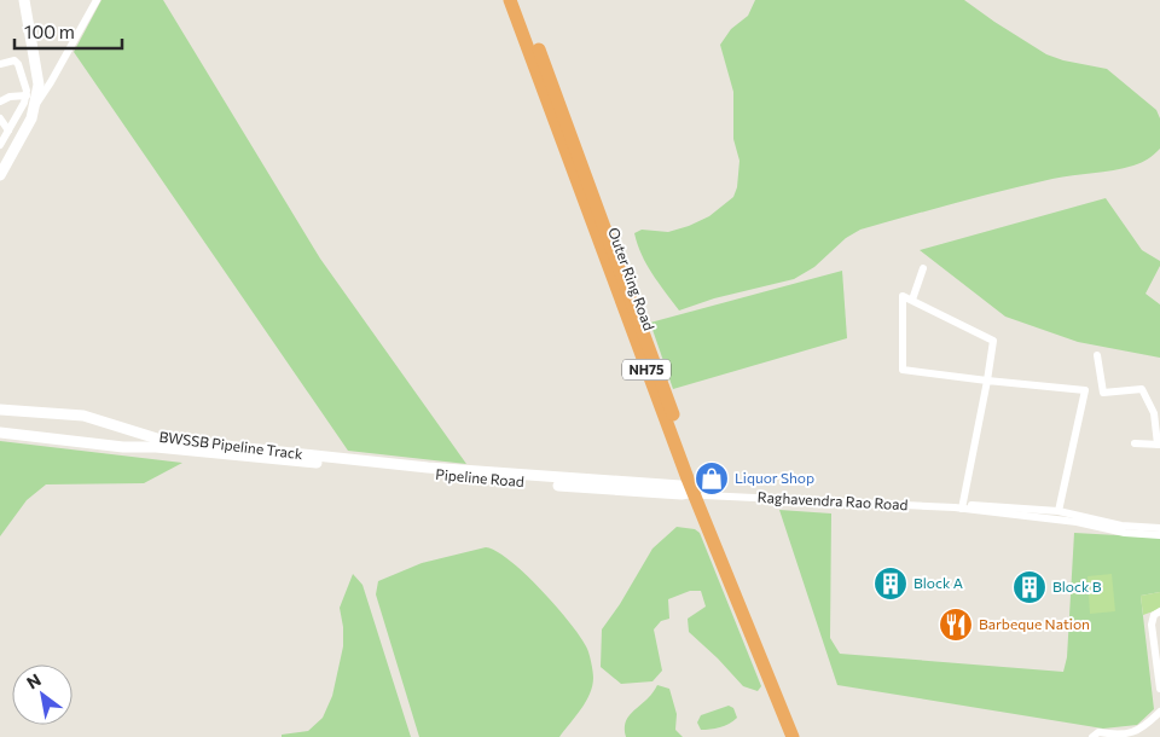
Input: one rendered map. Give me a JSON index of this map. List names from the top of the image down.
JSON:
{
  "streets": {
    "highway": ["Outer Ring Road", "NH75"],
    "main road": ["BWSSB Pipeline Track", "Pipeline Road"],
    "street": ["Raghavendra Rao Road"]
  },
  "crossings": [
    ["Outer Ring Road", "Pipeline Road"],
    ["Outer Ring Road", "Raghavendra Rao Road"],
    ["BWSSB Pipeline Track", "Pipeline Road"],
    ["Pipeline Road", "Raghavendra Rao Road"]
  ],
  "places": {
    "shop": ["Liquor Shop"],
    "building": ["Block A", "Block B"],
    "restaurant": ["Barbeque Nation"]
  },
  "scale_bar": "100 m",
  "north": "top left"
}
